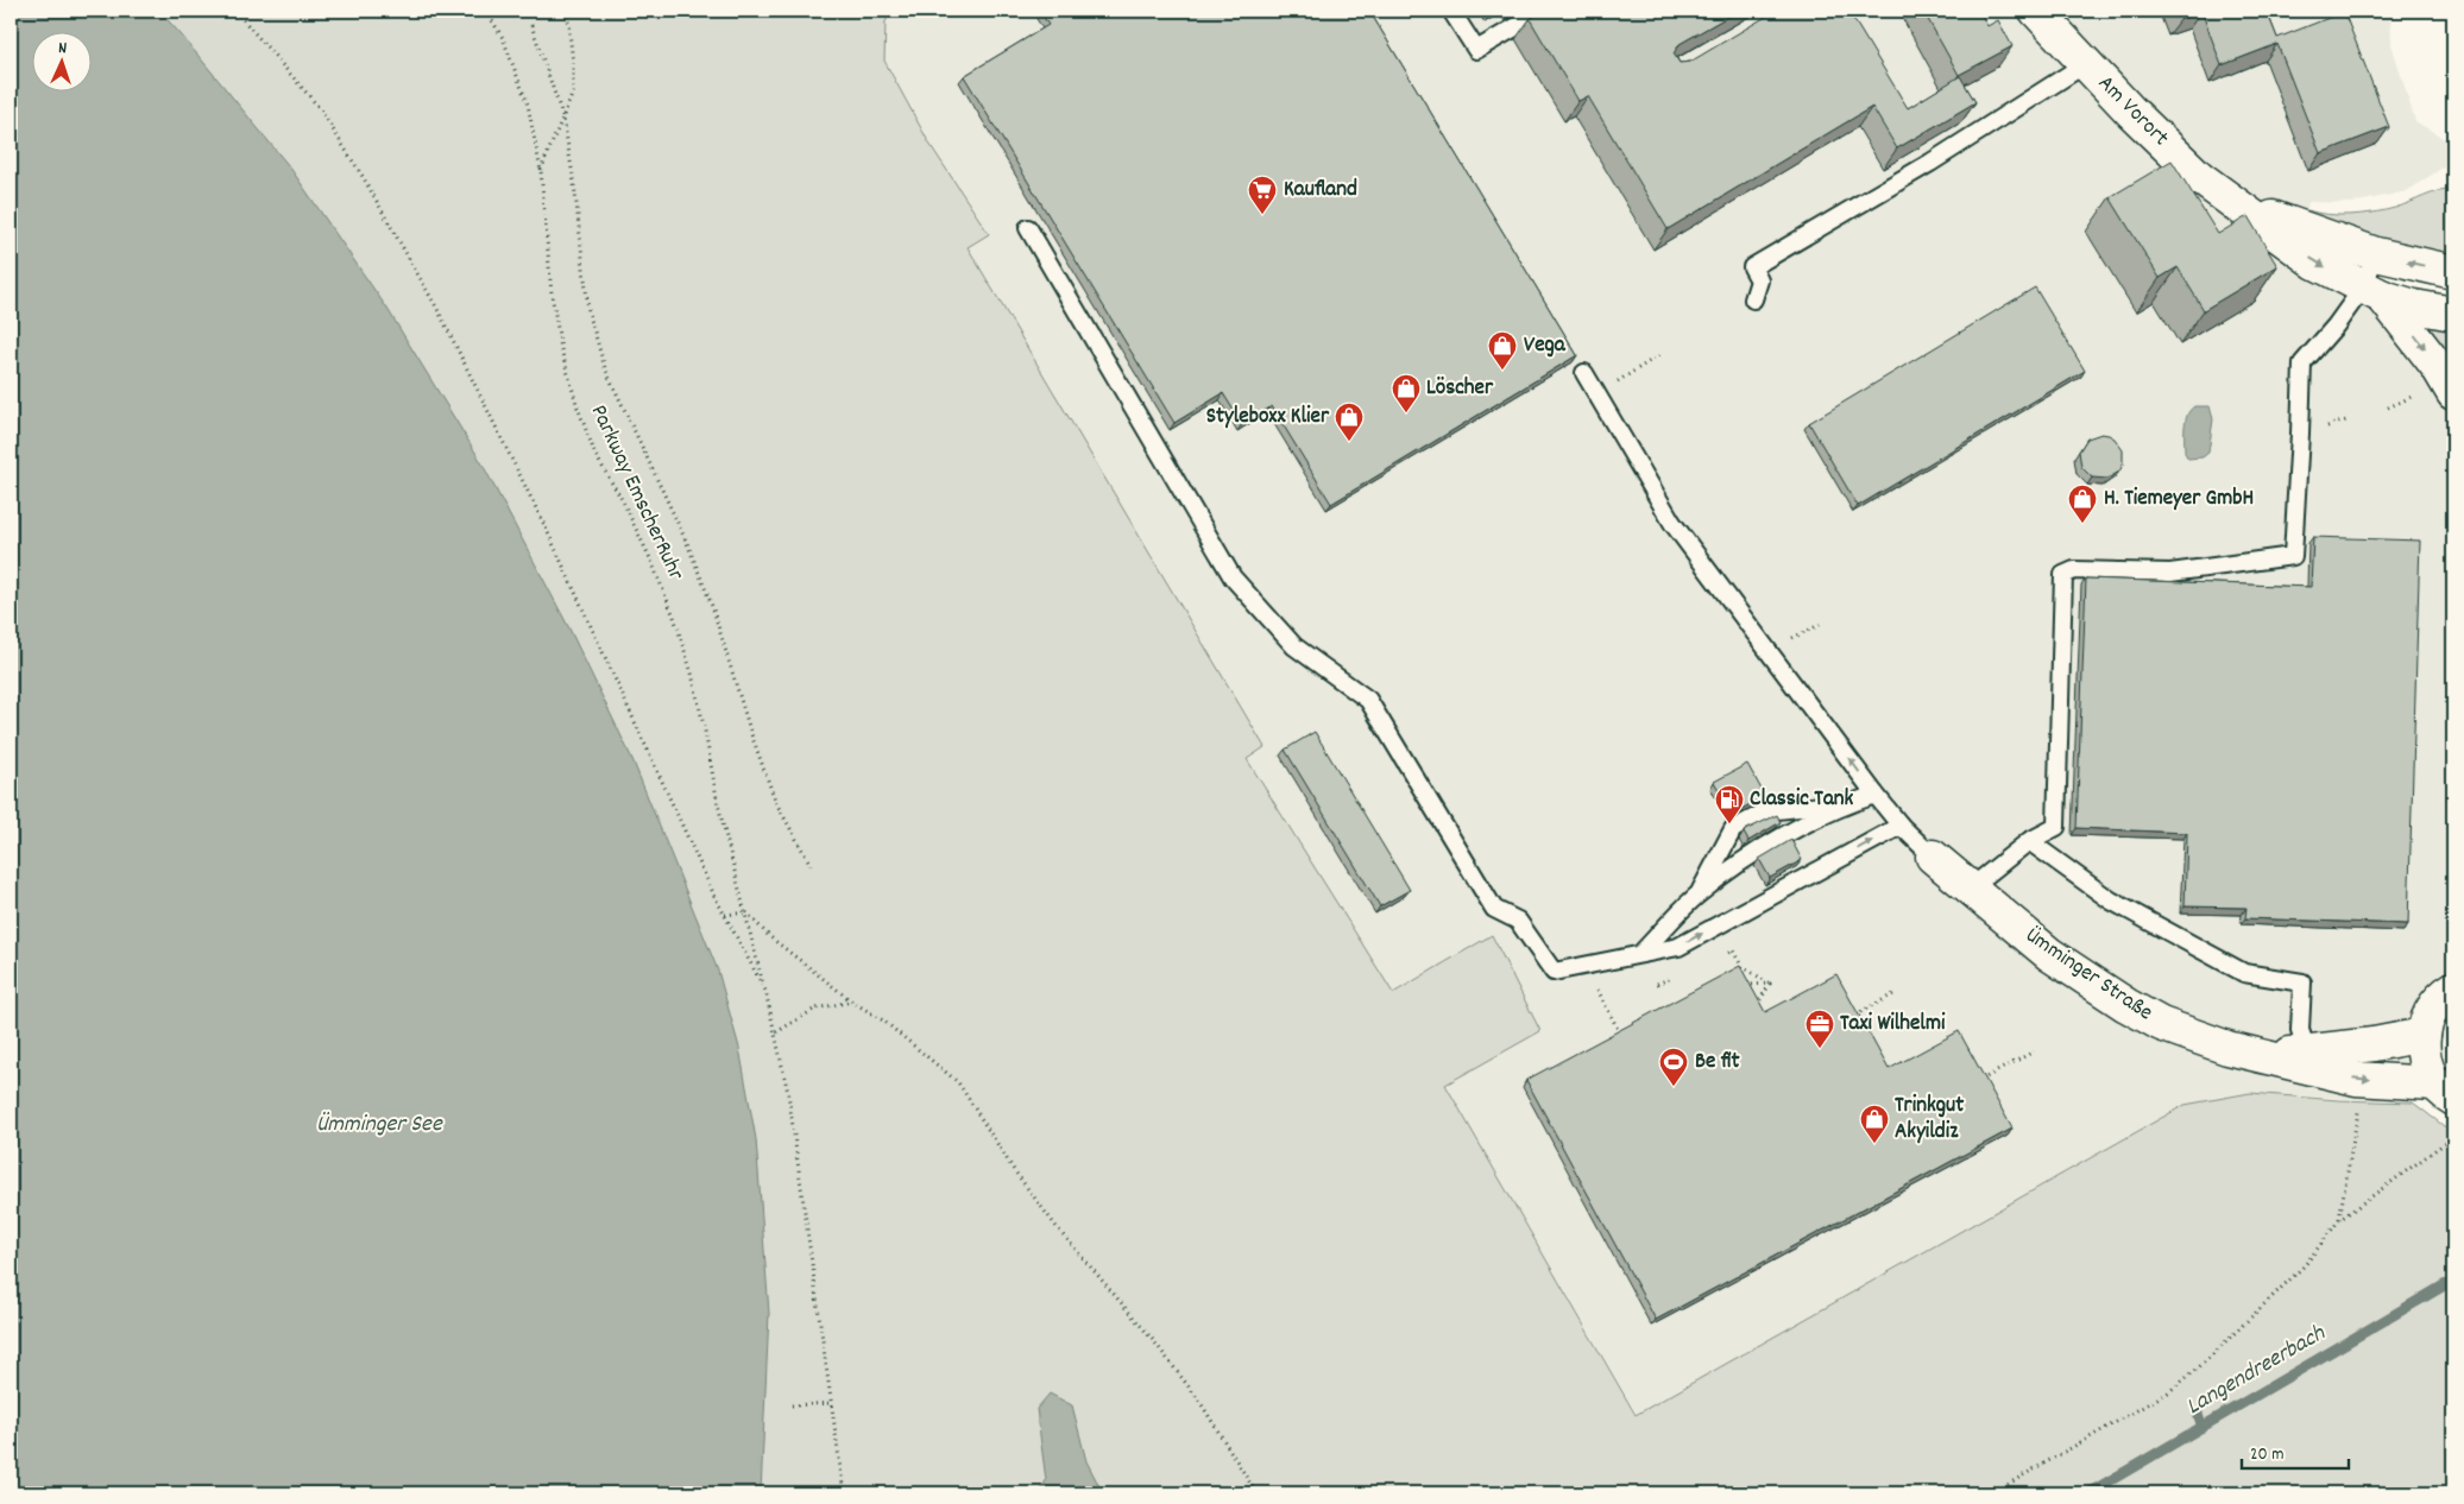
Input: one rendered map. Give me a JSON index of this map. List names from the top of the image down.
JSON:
{
  "streets": {
    "street": ["Am Vorort", "Ümminger Straße"],
    "path": ["Parkway EmscherRuhr"]
  },
  "water": ["Ümminger See", "Langendreerbach"],
  "places": {
    "supermarket": ["Kaufland"],
    "shop": [
      "Vega",
      "Löscher",
      "Styleboxx Klier",
      "H. Tiemeyer GmbH",
      "Trinkgut Akyildiz"
    ],
    "fuel station": ["Classic Tank"],
    "office": ["Taxi Wilhelmi"],
    "sports": ["Be fit"]
  },
  "scale_bar": "20 m",
  "north": "top"
}
